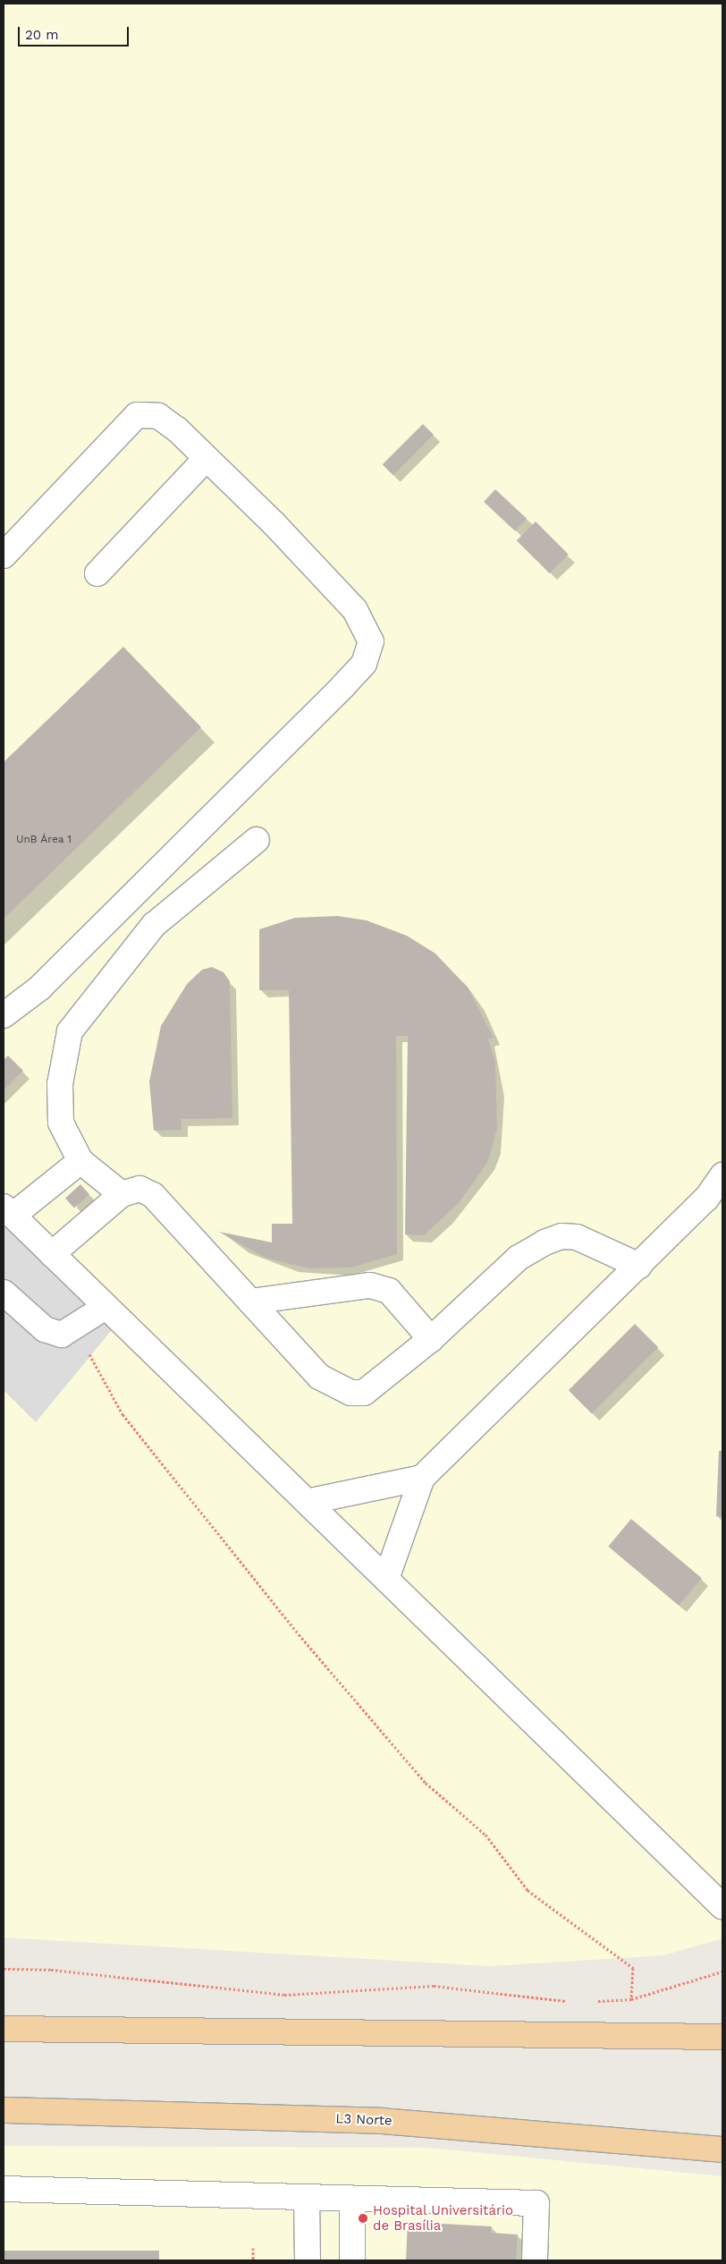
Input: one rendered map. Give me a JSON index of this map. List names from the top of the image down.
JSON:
{
  "streets": {
    "main road": ["L3 Norte"]
  },
  "places": ["Hospital Universitário de Brasília"],
  "house_numbers": ["UnB Área 1"],
  "scale_bar": "20 m"
}
